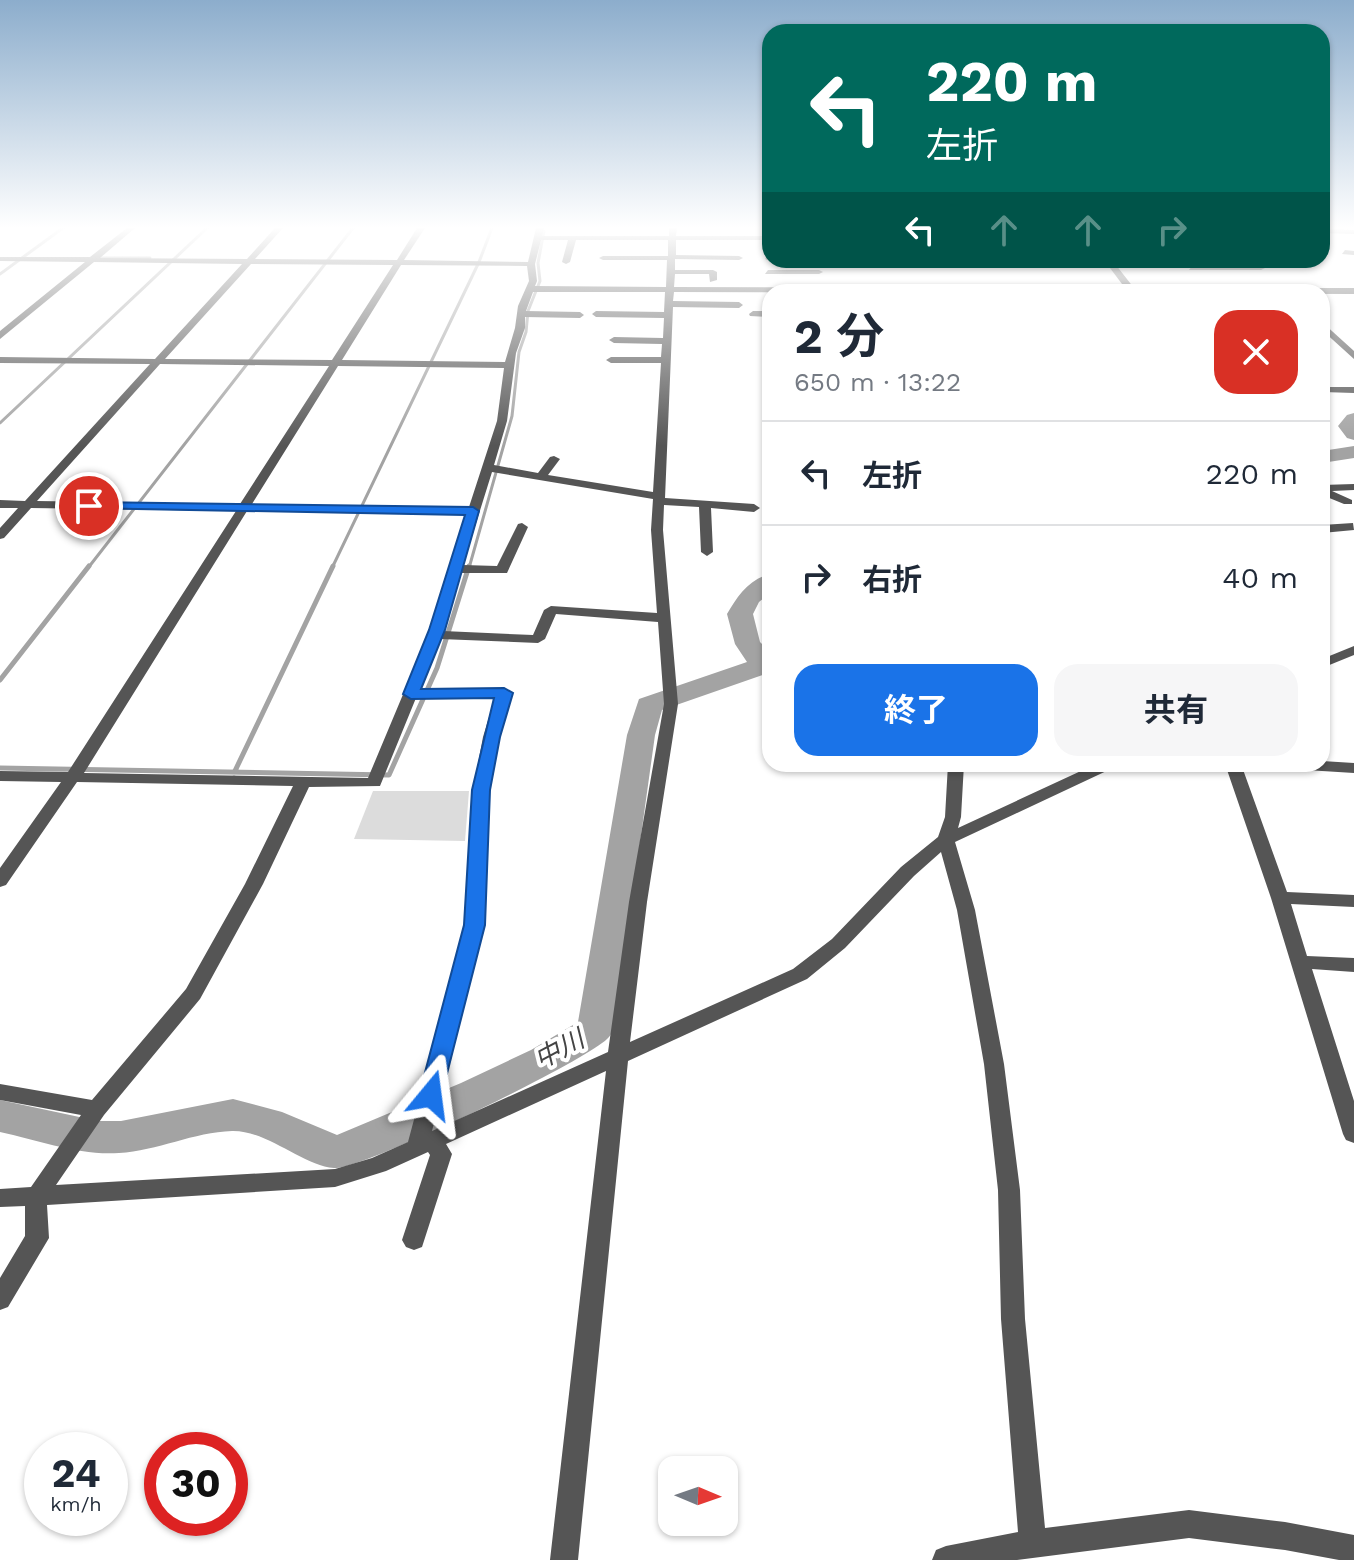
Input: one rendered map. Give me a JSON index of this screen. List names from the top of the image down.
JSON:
{
  "water": ["中川"],
  "north": "right",
  "page": {
    "turn": ["220 m", "左折"],
    "heading": ["2 分", "650 m · 13:22"],
    "list": [
      {
        "name": "左折",
        "value": "220 m"
      },
      {
        "name": "右折",
        "value": "40 m"
      }
    ],
    "buttons": ["終了", "共有"],
    "speed": "24 km/h",
    "limit": "30"
  }
}
